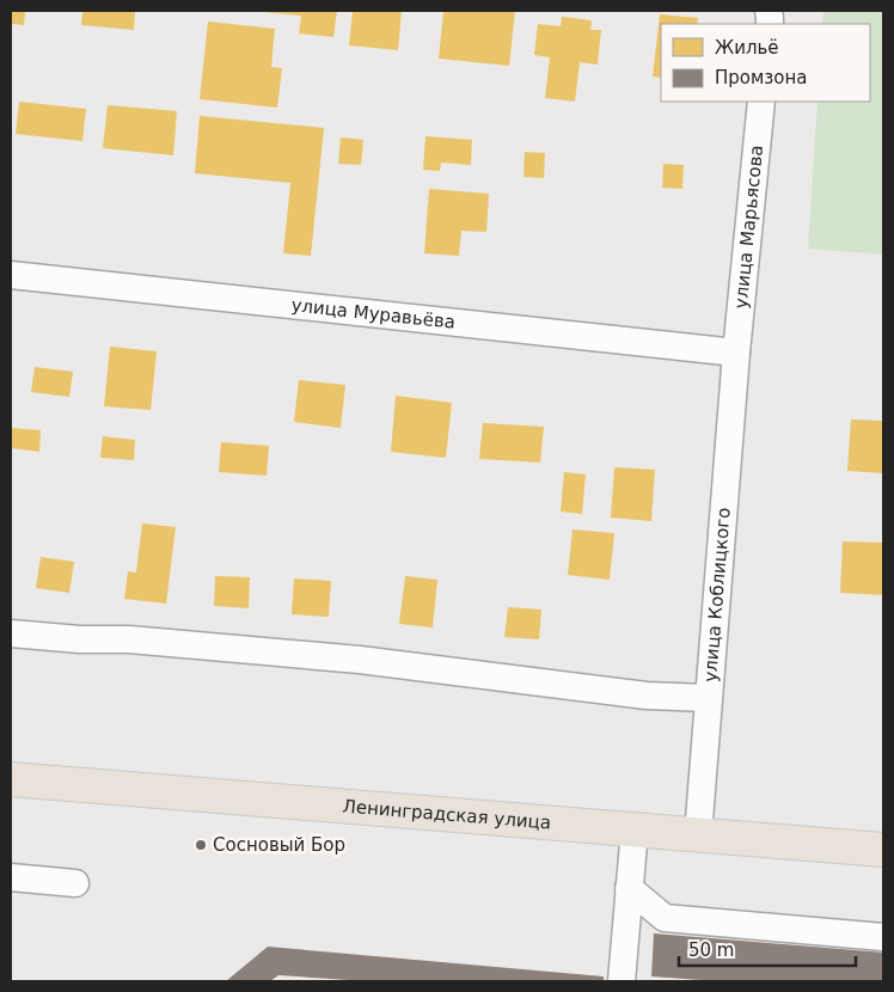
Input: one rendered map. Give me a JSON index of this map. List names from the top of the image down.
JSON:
{
  "streets": {
    "main road": ["Ленинградская улица"],
    "street": ["улица Марьясова", "улица Муравьёва", "улица Коблицкого"]
  },
  "crossings": [
    ["улица Марьясова", "улица Муравьёва"],
    ["улица Марьясова", "улица Коблицкого"],
    ["улица Муравьёва", "улица Коблицкого"],
    ["улица Коблицкого", "Ленинградская улица"]
  ],
  "places": ["Сосновый Бор"],
  "legend": ["Жильё", "Промзона"],
  "scale_bar": "50 m"
}
